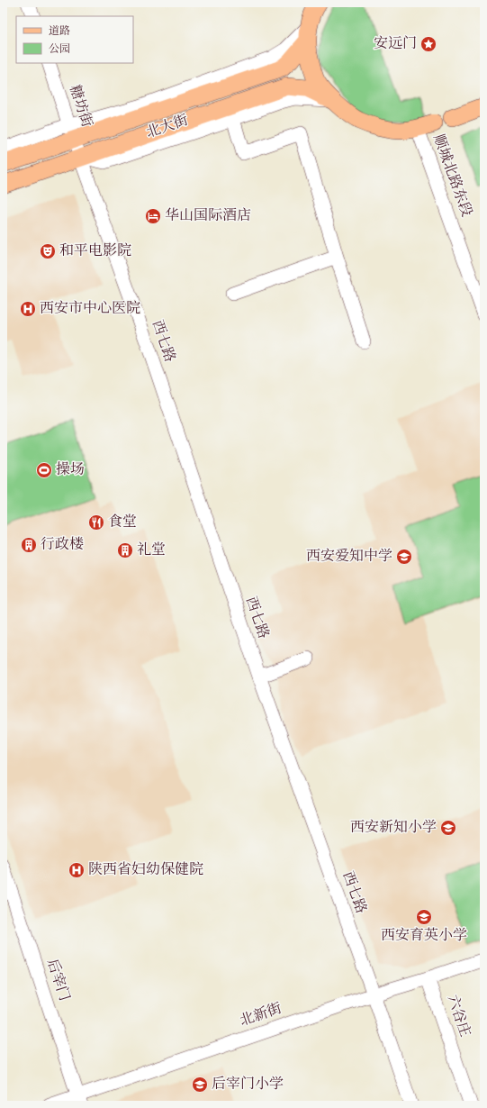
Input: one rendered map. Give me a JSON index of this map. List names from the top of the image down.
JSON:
{
  "streets": {
    "main road": ["北大街"],
    "street": [
      "糖坊街",
      "顺城北路东段",
      "西七路",
      "后宰门",
      "北新街",
      "六谷庄"
    ]
  },
  "crossings": [
    ["糖坊街", "北大街"],
    ["糖坊街", "西七路"],
    ["北大街", "顺城北路东段"],
    ["北大街", "西七路"],
    ["西七路", "北新街"],
    ["后宰门", "北新街"],
    ["北新街", "六谷庄"]
  ],
  "places": {
    "place": ["安远门"],
    "hotel": ["华山国际酒店"],
    "theatre": ["和平电影院"],
    "hospital": ["西安市中心医院", "陕西省妇幼保健院"],
    "sports": ["操场"],
    "restaurant": ["食堂"],
    "building": ["行政楼", "礼堂"],
    "school or university": [
      "西安爱知中学",
      "西安新知小学",
      "西安育英小学",
      "后宰门小学"
    ]
  },
  "legend": ["道路", "公园"]
}
